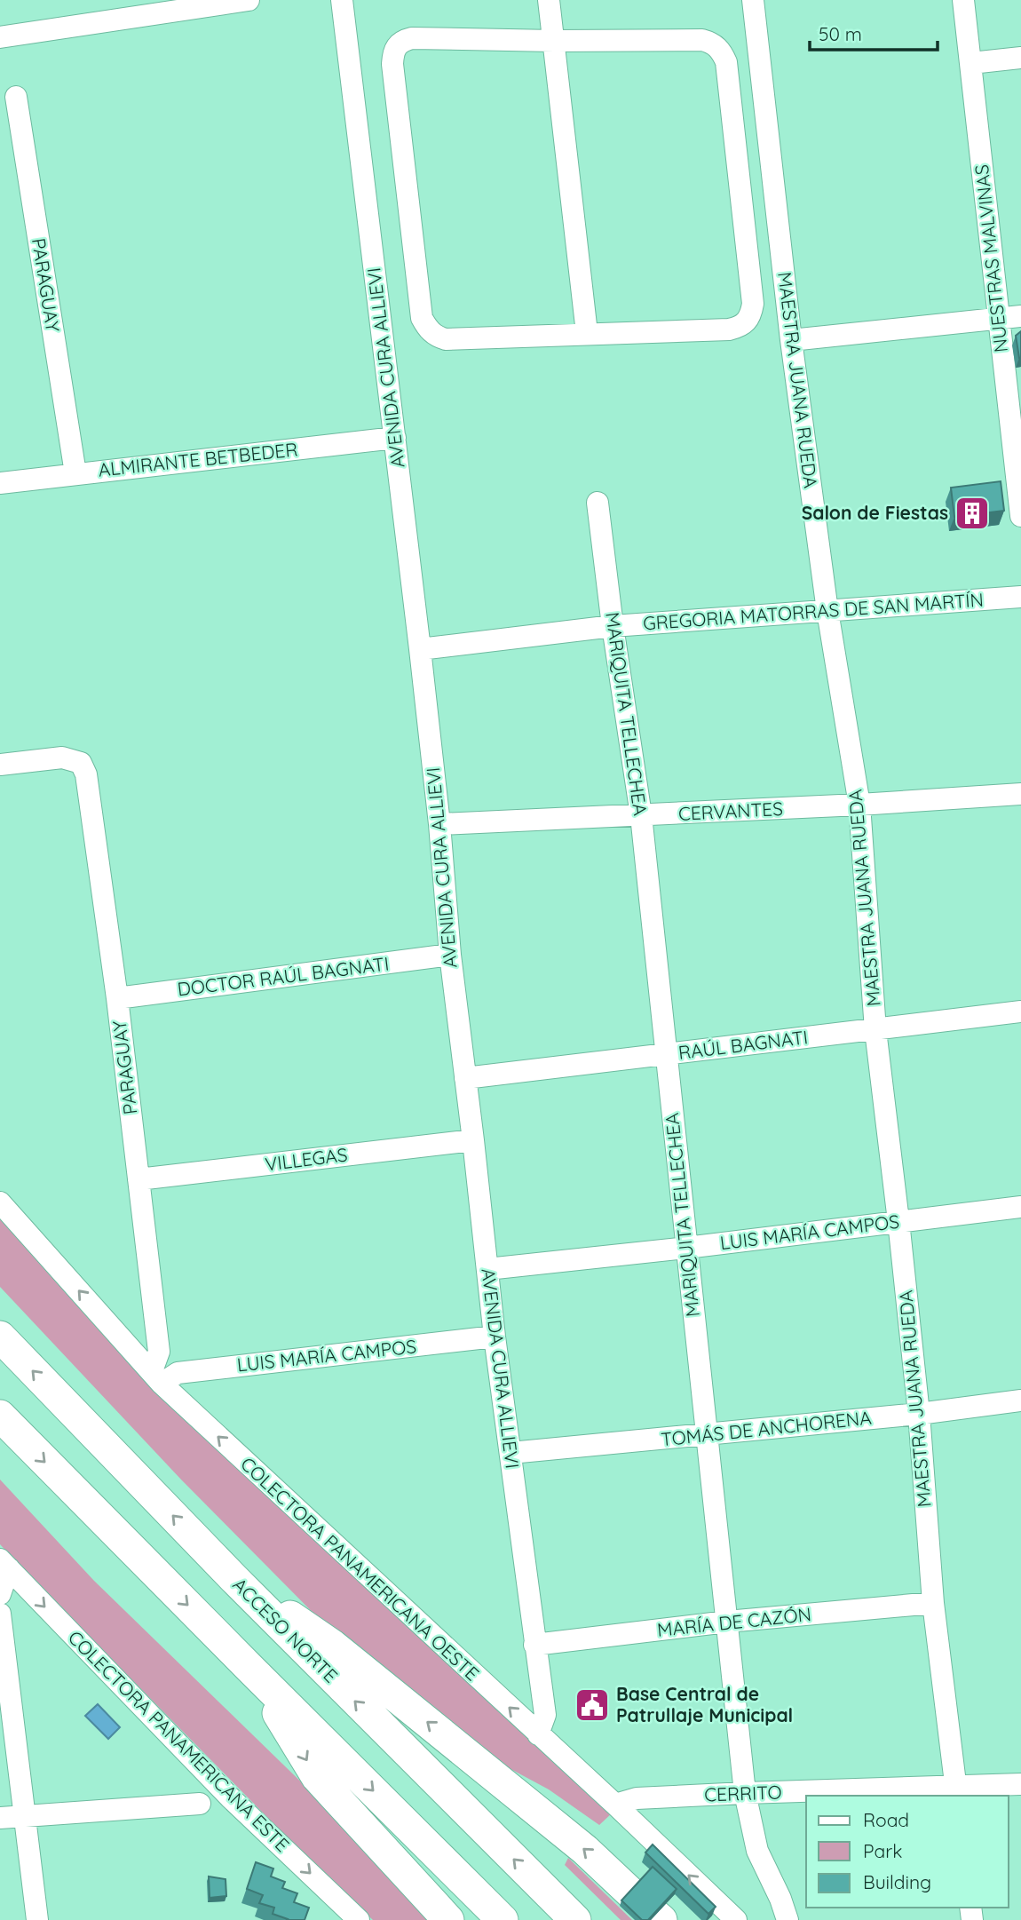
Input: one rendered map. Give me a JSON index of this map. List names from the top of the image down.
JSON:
{
  "streets": {
    "highway": ["ACCESO NORTE"],
    "street": [
      "NUESTRAS MALVINAS",
      "PARAGUAY",
      "AVENIDA CURA ALLIEVI",
      "MAESTRA JUANA RUEDA",
      "ALMIRANTE BETBEDER",
      "GREGORIA MATORRAS DE SAN MARTÍN",
      "MARIQUITA TELLECHEA",
      "CERVANTES",
      "DOCTOR RAÚL BAGNATI",
      "RAÚL BAGNATI",
      "VILLEGAS",
      "LUIS MARÍA CAMPOS",
      "TOMÁS DE ANCHORENA",
      "COLECTORA PANAMERICANA OESTE",
      "MARÍA DE CAZÓN",
      "COLECTORA PANAMERICANA ESTE",
      "CERRITO"
    ]
  },
  "crossings": [
    ["PARAGUAY", "ALMIRANTE BETBEDER"],
    ["PARAGUAY", "DOCTOR RAÚL BAGNATI"],
    ["PARAGUAY", "VILLEGAS"],
    ["PARAGUAY", "LUIS MARÍA CAMPOS"],
    ["PARAGUAY", "COLECTORA PANAMERICANA OESTE"],
    ["AVENIDA CURA ALLIEVI", "ALMIRANTE BETBEDER"],
    ["AVENIDA CURA ALLIEVI", "GREGORIA MATORRAS DE SAN MARTÍN"],
    ["AVENIDA CURA ALLIEVI", "CERVANTES"],
    ["AVENIDA CURA ALLIEVI", "DOCTOR RAÚL BAGNATI"],
    ["AVENIDA CURA ALLIEVI", "RAÚL BAGNATI"],
    ["AVENIDA CURA ALLIEVI", "VILLEGAS"],
    ["AVENIDA CURA ALLIEVI", "LUIS MARÍA CAMPOS"],
    ["AVENIDA CURA ALLIEVI", "TOMÁS DE ANCHORENA"],
    ["AVENIDA CURA ALLIEVI", "COLECTORA PANAMERICANA OESTE"],
    ["AVENIDA CURA ALLIEVI", "MARÍA DE CAZÓN"],
    ["MAESTRA JUANA RUEDA", "GREGORIA MATORRAS DE SAN MARTÍN"],
    ["MAESTRA JUANA RUEDA", "CERVANTES"],
    ["MAESTRA JUANA RUEDA", "RAÚL BAGNATI"],
    ["MAESTRA JUANA RUEDA", "LUIS MARÍA CAMPOS"],
    ["MAESTRA JUANA RUEDA", "TOMÁS DE ANCHORENA"],
    ["MAESTRA JUANA RUEDA", "MARÍA DE CAZÓN"],
    ["MAESTRA JUANA RUEDA", "CERRITO"],
    ["GREGORIA MATORRAS DE SAN MARTÍN", "MARIQUITA TELLECHEA"],
    ["MARIQUITA TELLECHEA", "CERVANTES"],
    ["MARIQUITA TELLECHEA", "RAÚL BAGNATI"],
    ["MARIQUITA TELLECHEA", "LUIS MARÍA CAMPOS"],
    ["MARIQUITA TELLECHEA", "TOMÁS DE ANCHORENA"],
    ["MARIQUITA TELLECHEA", "MARÍA DE CAZÓN"],
    ["MARIQUITA TELLECHEA", "CERRITO"],
    ["LUIS MARÍA CAMPOS", "COLECTORA PANAMERICANA OESTE"],
    ["COLECTORA PANAMERICANA OESTE", "CERRITO"]
  ],
  "one_way": ["COLECTORA PANAMERICANA OESTE", "COLECTORA PANAMERICANA ESTE"],
  "places": {
    "building": ["Salon de Fiestas"],
    "public building": ["Base Central de Patrullaje Municipal"]
  },
  "legend": ["Road", "Park", "Building"],
  "scale_bar": "50 m"
}
